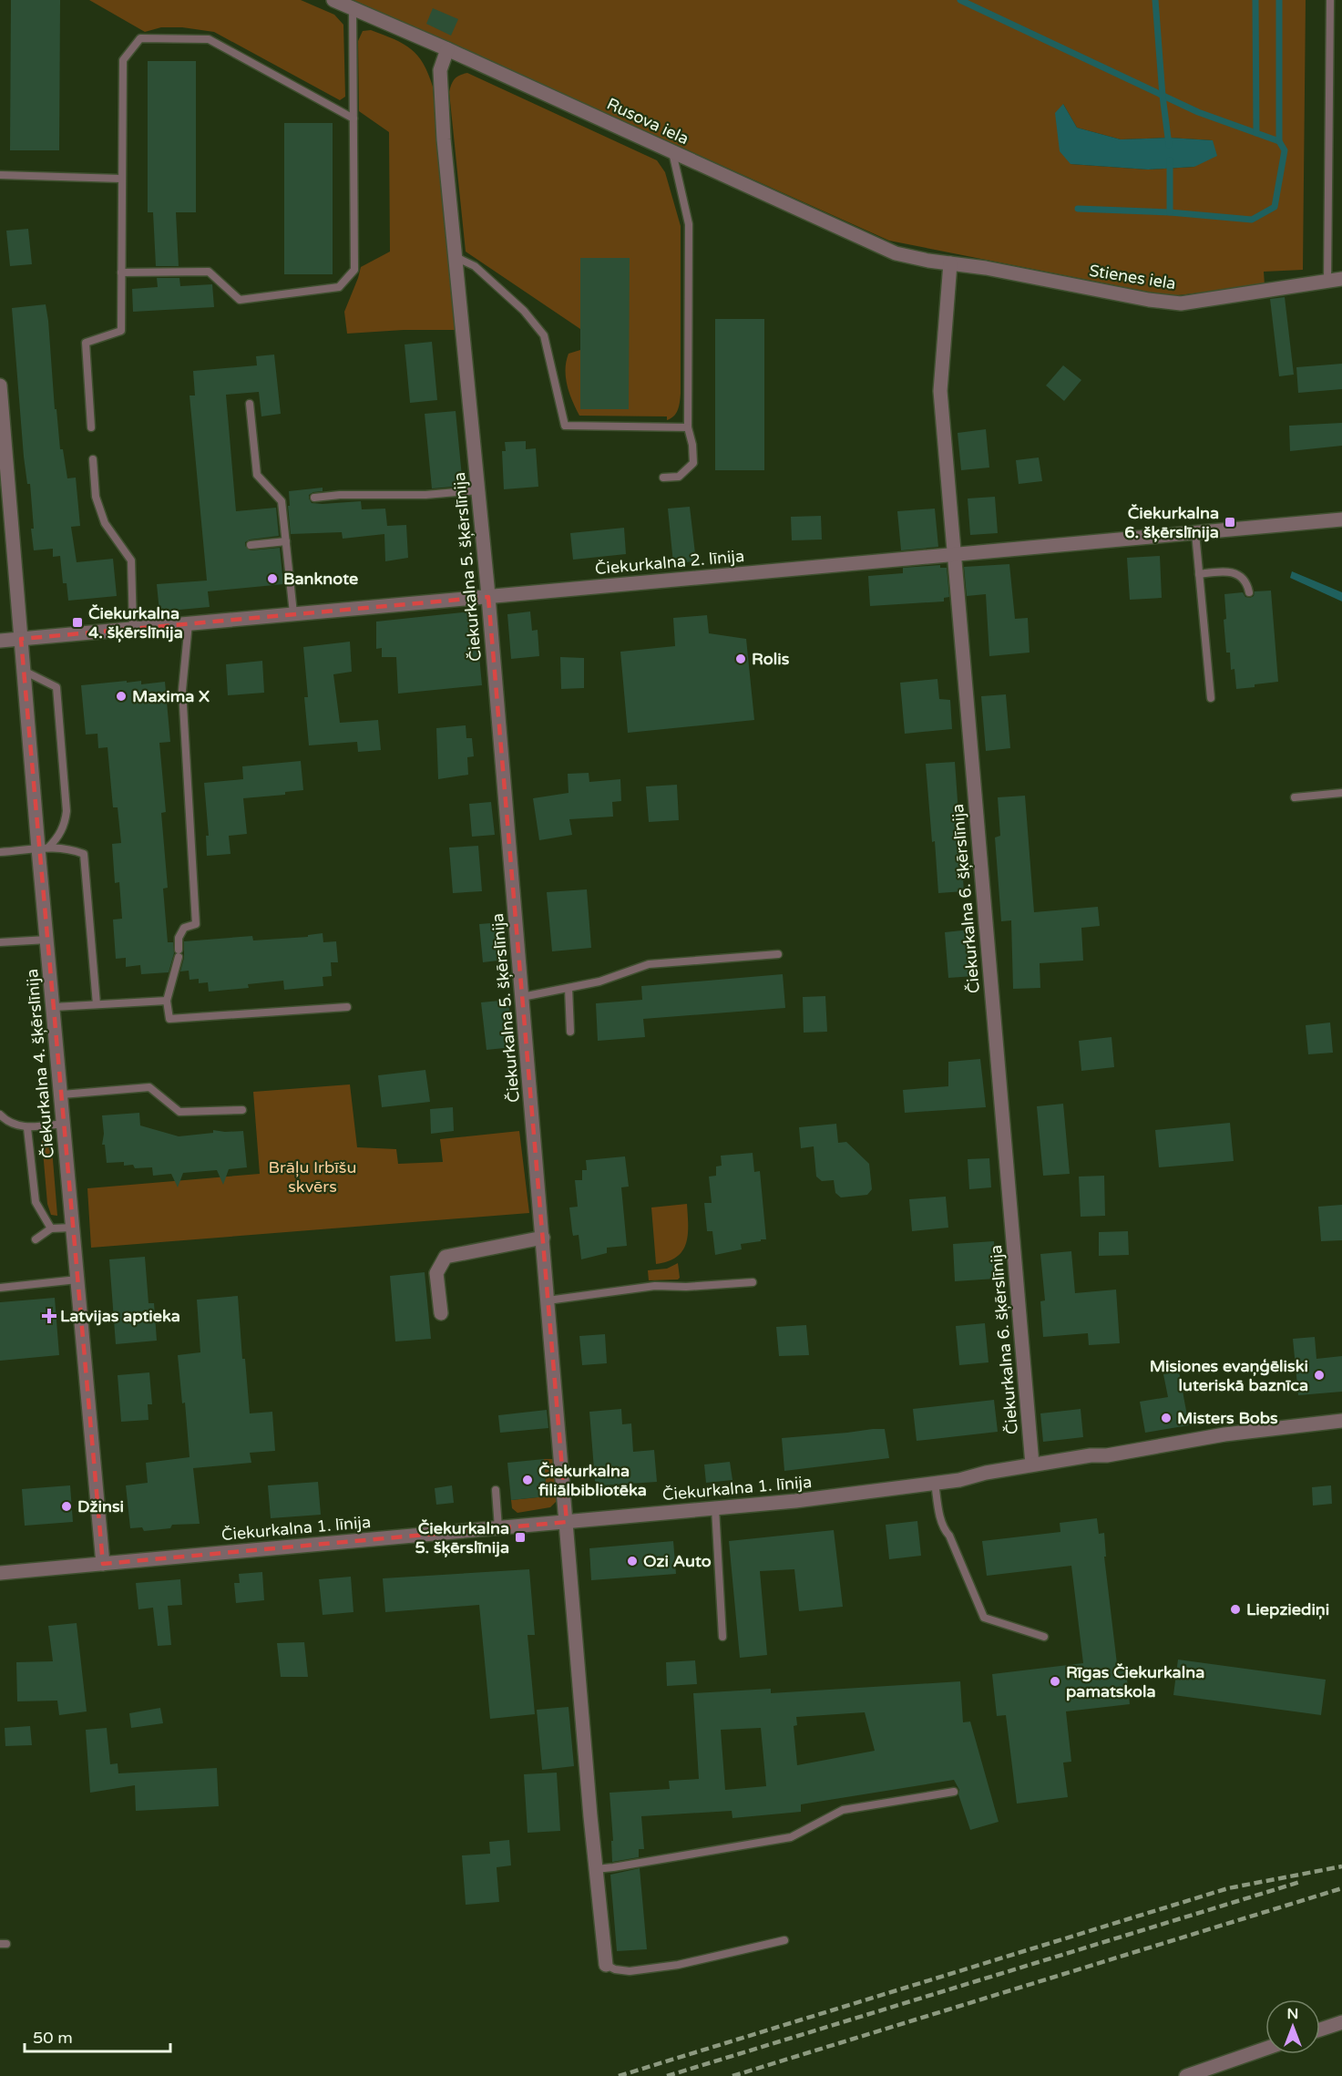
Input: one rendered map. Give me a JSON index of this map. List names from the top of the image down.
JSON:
{
  "streets": {
    "street": [
      "Rusova iela",
      "Stienes iela",
      "Čiekurkalna 2. līnija",
      "Čiekurkalna 5. šķērslīnija",
      "Čiekurkalna 6. šķērslīnija",
      "Čiekurkalna 4. šķērslīnija",
      "Čiekurkalna 1. līnija"
    ]
  },
  "crossings": [
    ["Rusova iela", "Stienes iela"],
    ["Rusova iela", "Čiekurkalna 5. šķērslīnija"],
    ["Rusova iela", "Čiekurkalna 6. šķērslīnija"],
    ["Stienes iela", "Čiekurkalna 6. šķērslīnija"],
    ["Čiekurkalna 2. līnija", "Čiekurkalna 5. šķērslīnija"],
    ["Čiekurkalna 2. līnija", "Čiekurkalna 6. šķērslīnija"],
    ["Čiekurkalna 2. līnija", "Čiekurkalna 4. šķērslīnija"],
    ["Čiekurkalna 5. šķērslīnija", "Čiekurkalna 1. līnija"],
    ["Čiekurkalna 6. šķērslīnija", "Čiekurkalna 1. līnija"],
    ["Čiekurkalna 4. šķērslīnija", "Čiekurkalna 1. līnija"]
  ],
  "parks": ["Brāļu Irbīšu skvērs"],
  "places": {
    "transit": ["Čiekurkalna 6. šķērslīnija", "Čiekurkalna 4. šķērslīnija", "Čiekurkalna 5. šķērslīnija"],
    "other": [
      "Banknote",
      "Rolis",
      "Maxima X",
      "Misiones evaņģēliski luteriskā baznīca",
      "Misters Bobs",
      "Čiekurkalna filiālbibliotēka",
      "Džinsi",
      "Ozi Auto",
      "Liepziediņi",
      "Rīgas Čiekurkalna pamatskola"
    ],
    "health": ["Latvijas aptieka"]
  },
  "scale_bar": "50 m",
  "north": "top"
}
